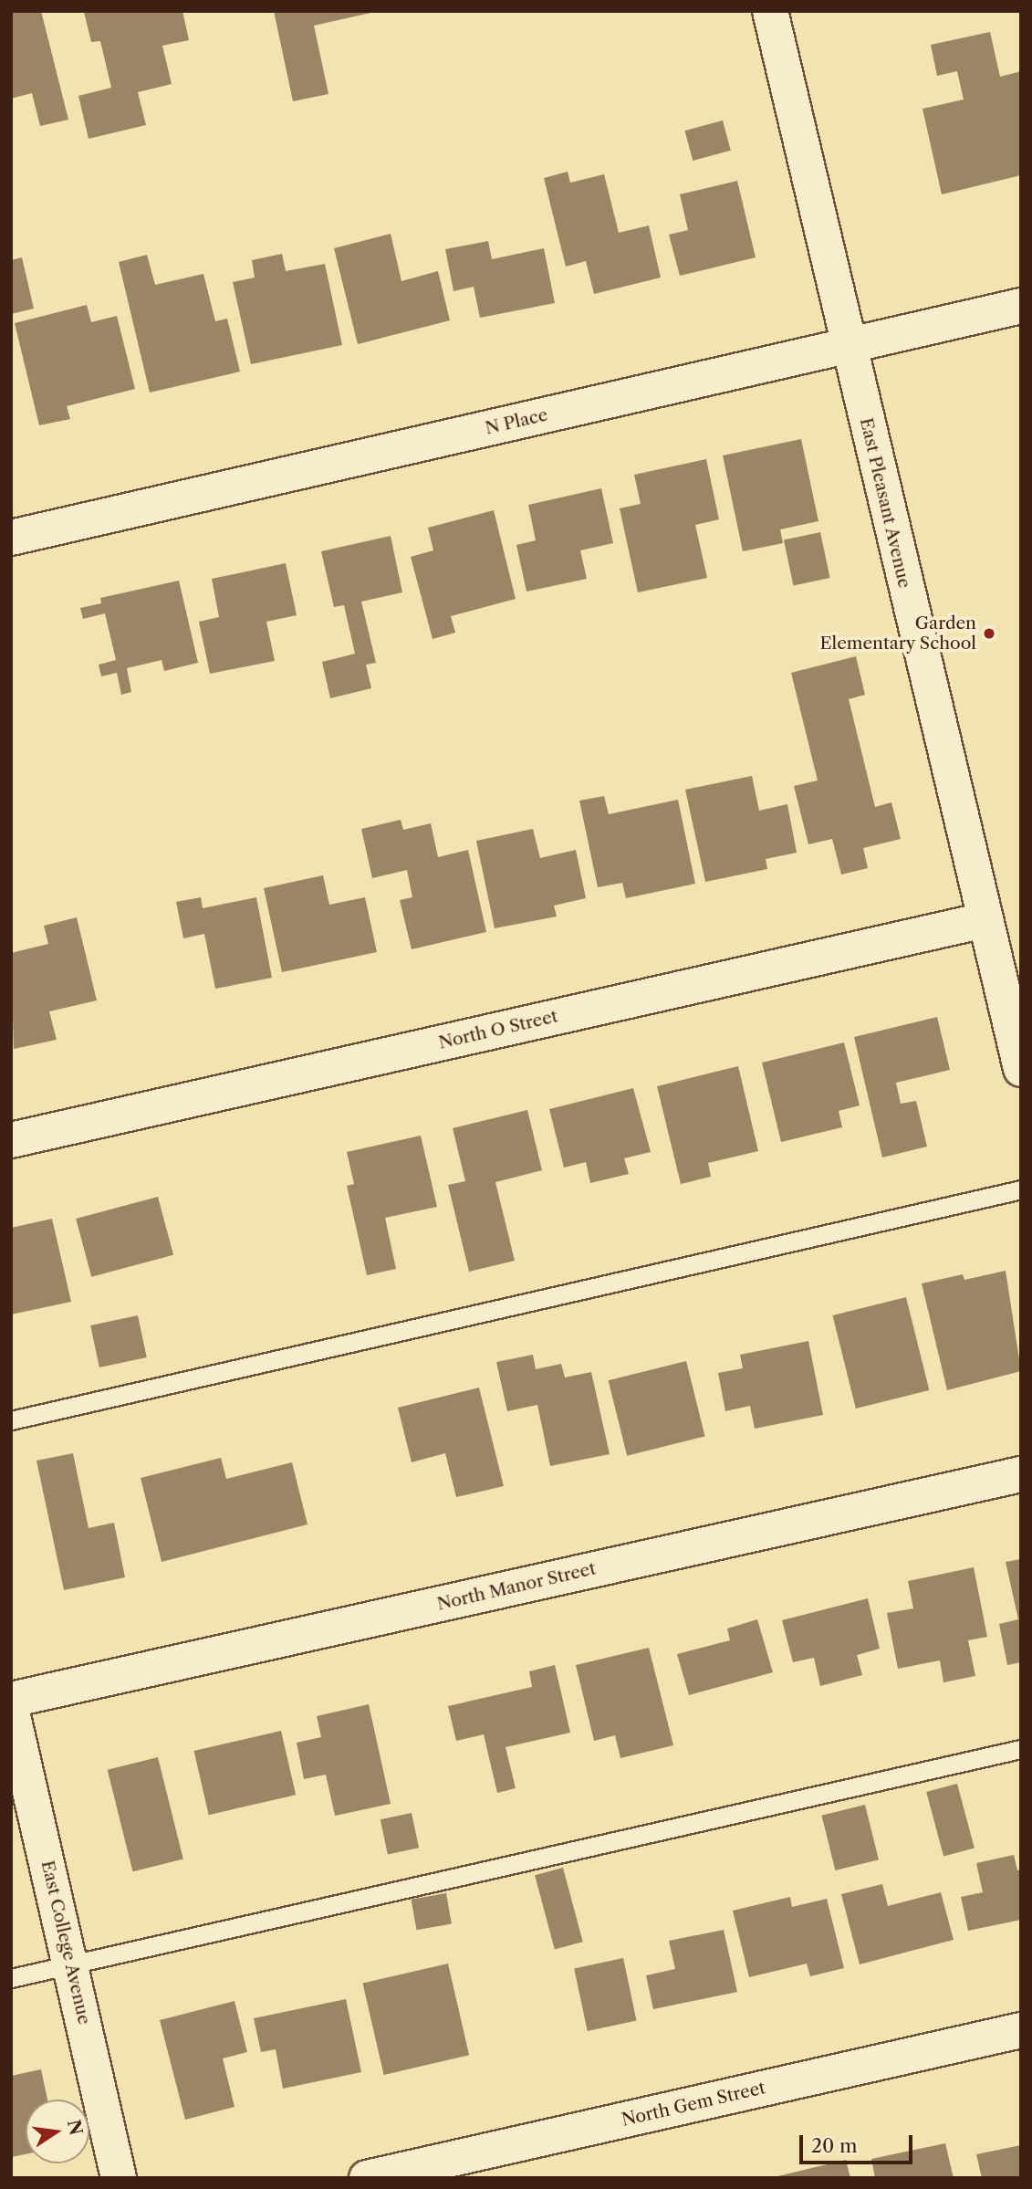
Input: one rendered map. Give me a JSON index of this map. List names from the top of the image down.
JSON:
{
  "streets": {
    "street": [
      "N Place",
      "East Pleasant Avenue",
      "North O Street",
      "North Manor Street",
      "East College Avenue",
      "North Gem Street"
    ]
  },
  "crossings": [
    ["N Place", "East Pleasant Avenue"],
    ["East Pleasant Avenue", "North O Street"]
  ],
  "places": ["Garden Elementary School"],
  "scale_bar": "20 m",
  "north": "right"
}
